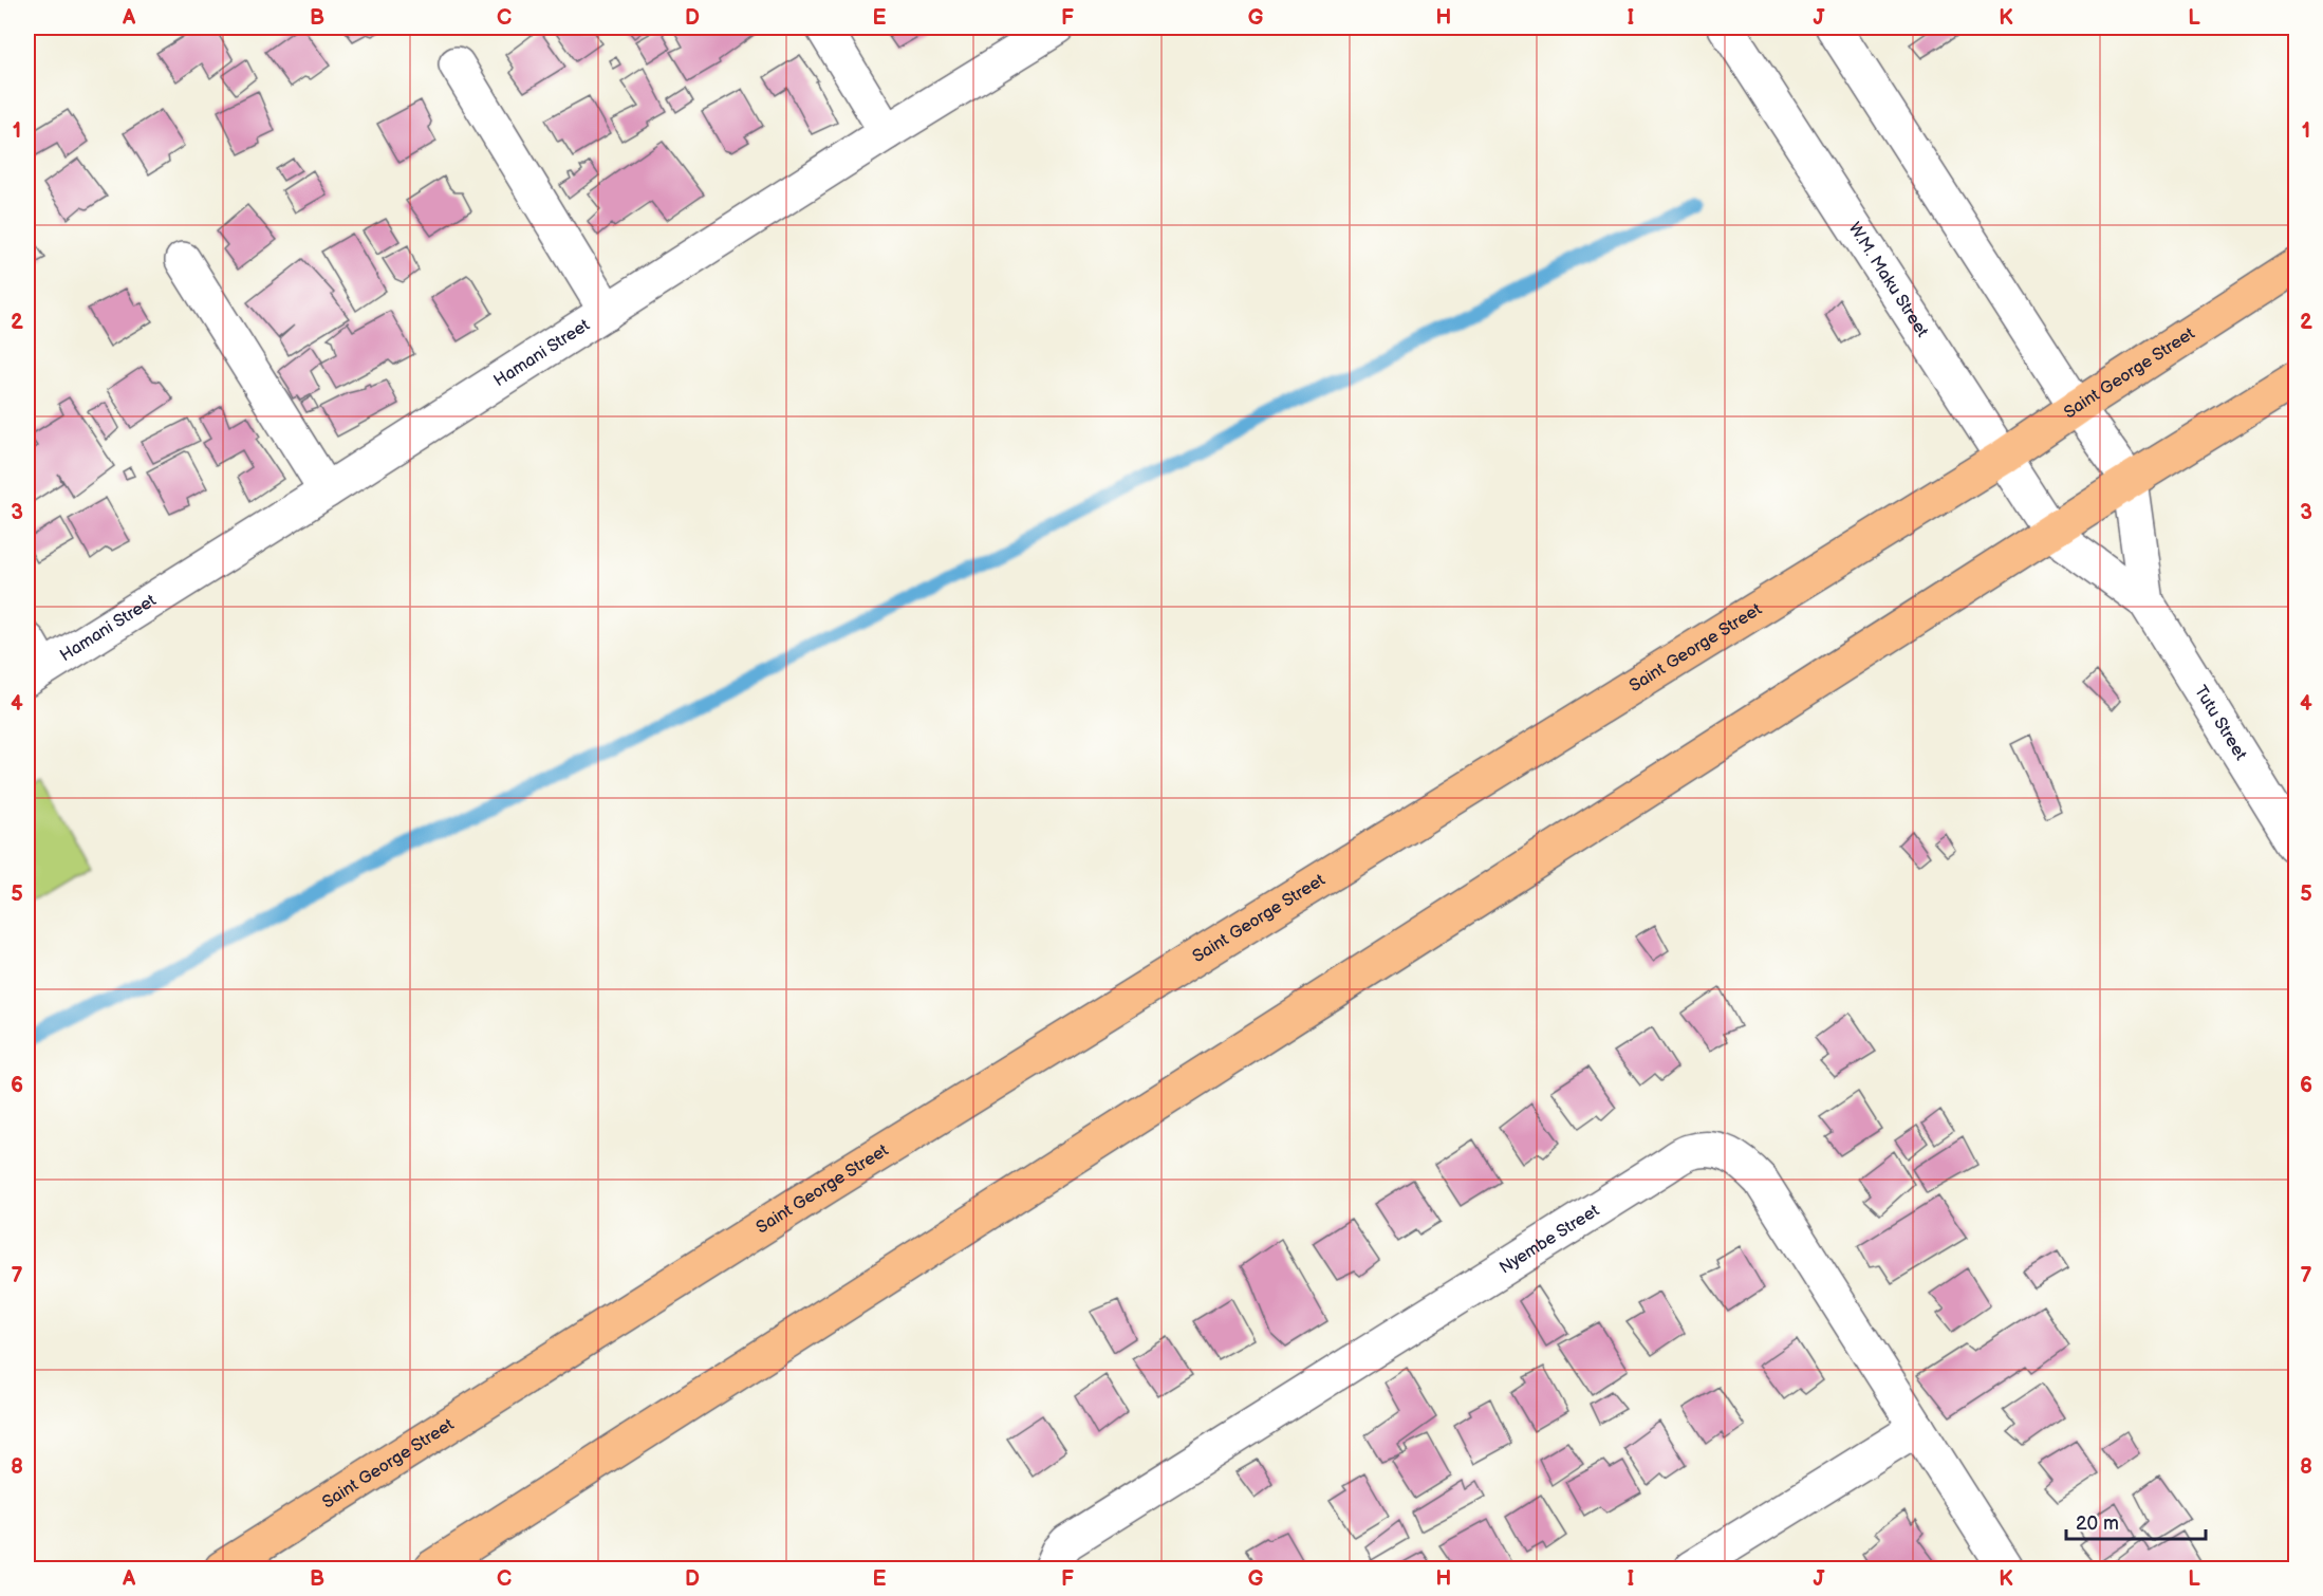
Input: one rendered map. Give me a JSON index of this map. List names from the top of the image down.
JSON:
{
  "streets": {
    "main road": ["Saint George Street"],
    "street": [
      "W.M. Maku Street",
      "Hamani Street",
      "Tutu Street",
      "Nyembe Street"
    ]
  },
  "crossings": [
    ["W.M. Maku Street", "Saint George Street"],
    ["W.M. Maku Street", "Tutu Street"]
  ],
  "scale_bar": "20 m",
  "grid": {
    "columns": [
      "A",
      "B",
      "C",
      "D",
      "E",
      "F",
      "G",
      "H",
      "I",
      "J",
      "K",
      "L"
    ],
    "rows": [
      "1",
      "2",
      "3",
      "4",
      "5",
      "6",
      "7",
      "8"
    ]
  }
}
